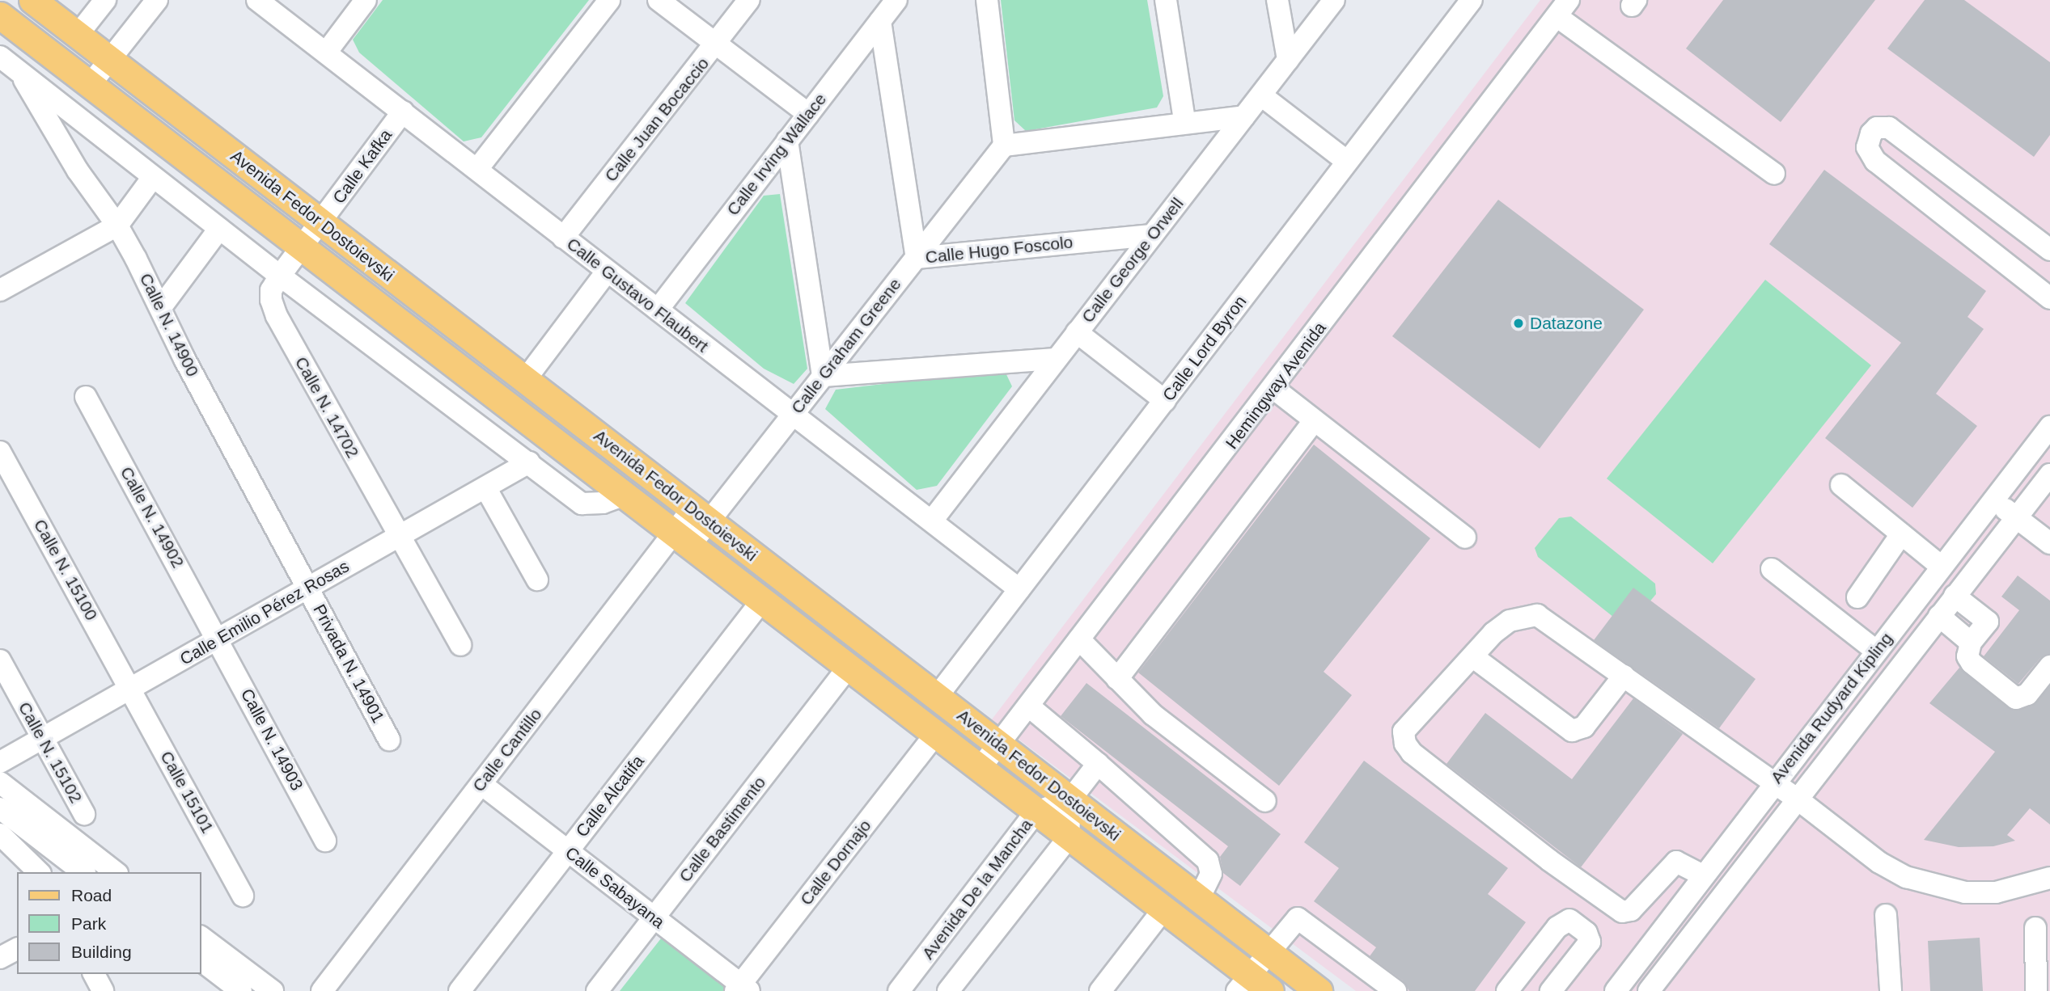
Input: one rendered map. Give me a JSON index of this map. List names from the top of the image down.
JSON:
{
  "streets": {
    "main road": ["Avenida Fedor Dostoievski"],
    "street": [
      "Calle Juan Bocaccio",
      "Calle Irving Wallace",
      "Calle Kafka",
      "Calle Hugo Foscolo",
      "Calle George Orwell",
      "Calle Gustavo Flaubert",
      "Calle N. 14900",
      "Calle Graham Greene",
      "Calle Lord Byron",
      "Hemingway Avenida",
      "Calle N. 14702",
      "Calle N. 14902",
      "Calle N. 15100",
      "Calle Emilio Pérez Rosas",
      "Privada N. 14901",
      "Avenida Rudyard Kipling",
      "Calle N. 14903",
      "Calle Cantillo",
      "Calle N. 15102",
      "Calle 15101",
      "Calle Alcatifa",
      "Calle Bastimento",
      "Calle Dornajo",
      "Calle Sabayana",
      "Avenida De la Mancha"
    ]
  },
  "crossings": [
    ["Calle Juan Bocaccio", "Calle Gustavo Flaubert"],
    ["Calle Irving Wallace", "Calle Hugo Foscolo"],
    ["Calle Irving Wallace", "Calle Gustavo Flaubert"],
    ["Calle Kafka", "Avenida Fedor Dostoievski"],
    ["Calle Kafka", "Calle Gustavo Flaubert"],
    ["Calle Kafka", "Calle N. 14702"],
    ["Avenida Fedor Dostoievski", "Calle Graham Greene"],
    ["Avenida Fedor Dostoievski", "Calle Lord Byron"],
    ["Avenida Fedor Dostoievski", "Hemingway Avenida"],
    ["Avenida Fedor Dostoievski", "Calle Cantillo"],
    ["Avenida Fedor Dostoievski", "Calle Alcatifa"],
    ["Avenida Fedor Dostoievski", "Calle Bastimento"],
    ["Avenida Fedor Dostoievski", "Calle Dornajo"],
    ["Avenida Fedor Dostoievski", "Avenida De la Mancha"],
    ["Calle Hugo Foscolo", "Calle George Orwell"],
    ["Calle Hugo Foscolo", "Calle Graham Greene"],
    ["Calle George Orwell", "Calle Gustavo Flaubert"],
    ["Calle Gustavo Flaubert", "Calle Graham Greene"],
    ["Calle Gustavo Flaubert", "Calle Lord Byron"],
    ["Calle N. 14900", "Calle Emilio Pérez Rosas"],
    ["Calle N. 14900", "Privada N. 14901"],
    ["Calle Graham Greene", "Calle Cantillo"],
    ["Calle N. 14702", "Calle Emilio Pérez Rosas"],
    ["Calle N. 14902", "Calle Emilio Pérez Rosas"],
    ["Calle N. 14902", "Calle N. 14903"],
    ["Calle N. 15100", "Calle Emilio Pérez Rosas"],
    ["Calle N. 15100", "Calle 15101"],
    ["Calle Emilio Pérez Rosas", "Privada N. 14901"],
    ["Calle Emilio Pérez Rosas", "Calle N. 14903"],
    ["Calle Emilio Pérez Rosas", "Calle N. 15102"],
    ["Calle Emilio Pérez Rosas", "Calle 15101"],
    ["Calle Cantillo", "Calle Sabayana"],
    ["Calle Alcatifa", "Calle Sabayana"],
    ["Calle Bastimento", "Calle Sabayana"],
    ["Calle Dornajo", "Calle Sabayana"]
  ],
  "places": ["Datazone"],
  "legend": ["Road", "Park", "Building"]
}
